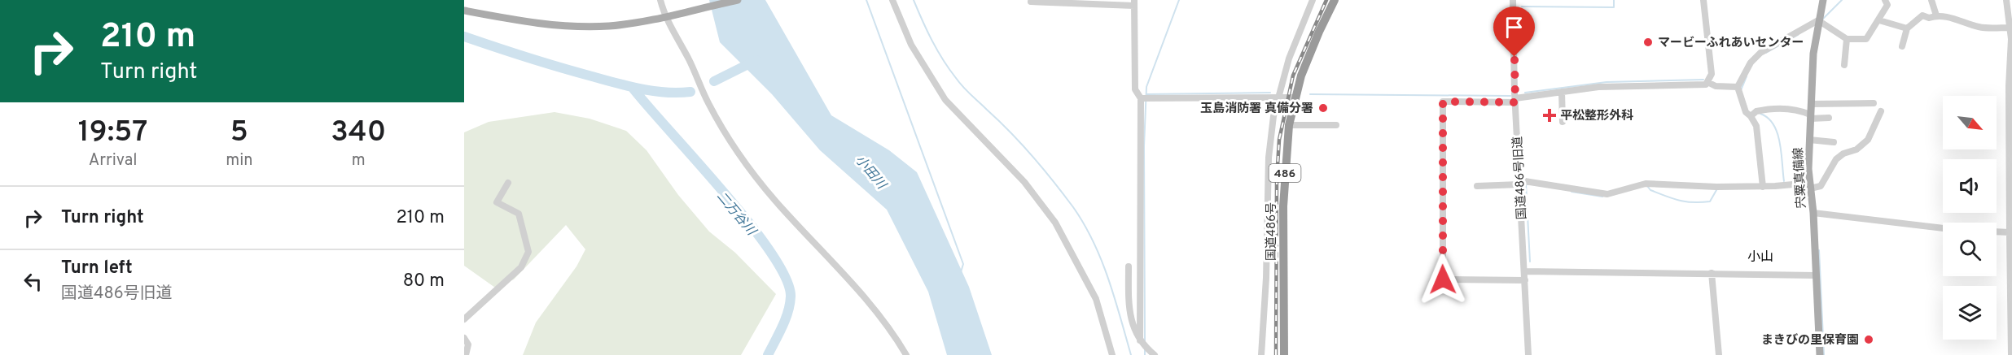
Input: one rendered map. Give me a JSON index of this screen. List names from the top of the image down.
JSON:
{
  "streets": {
    "highway": ["486", "国道486号"],
    "main road": ["宍粟真備線"],
    "street": ["国道486号旧道"]
  },
  "districts": ["小山"],
  "water": ["小田川", "二万谷川"],
  "places": {
    "other": ["マービーふれあいセンター", "玉島消防署 真備分署", "まきびの里保育園"],
    "health": ["平松整形外科"]
  },
  "north": "bottom right",
  "page": {
    "turn": ["210 m", "Turn right"],
    "eta": [
      "19:57",
      "Arrival",
      "5",
      "min",
      "340",
      "m"
    ],
    "list": [
      {
        "name": "Turn right",
        "value": "210 m"
      },
      {
        "name": "Turn left",
        "note": "国道486号旧道",
        "value": "80 m"
      }
    ]
  }
}
